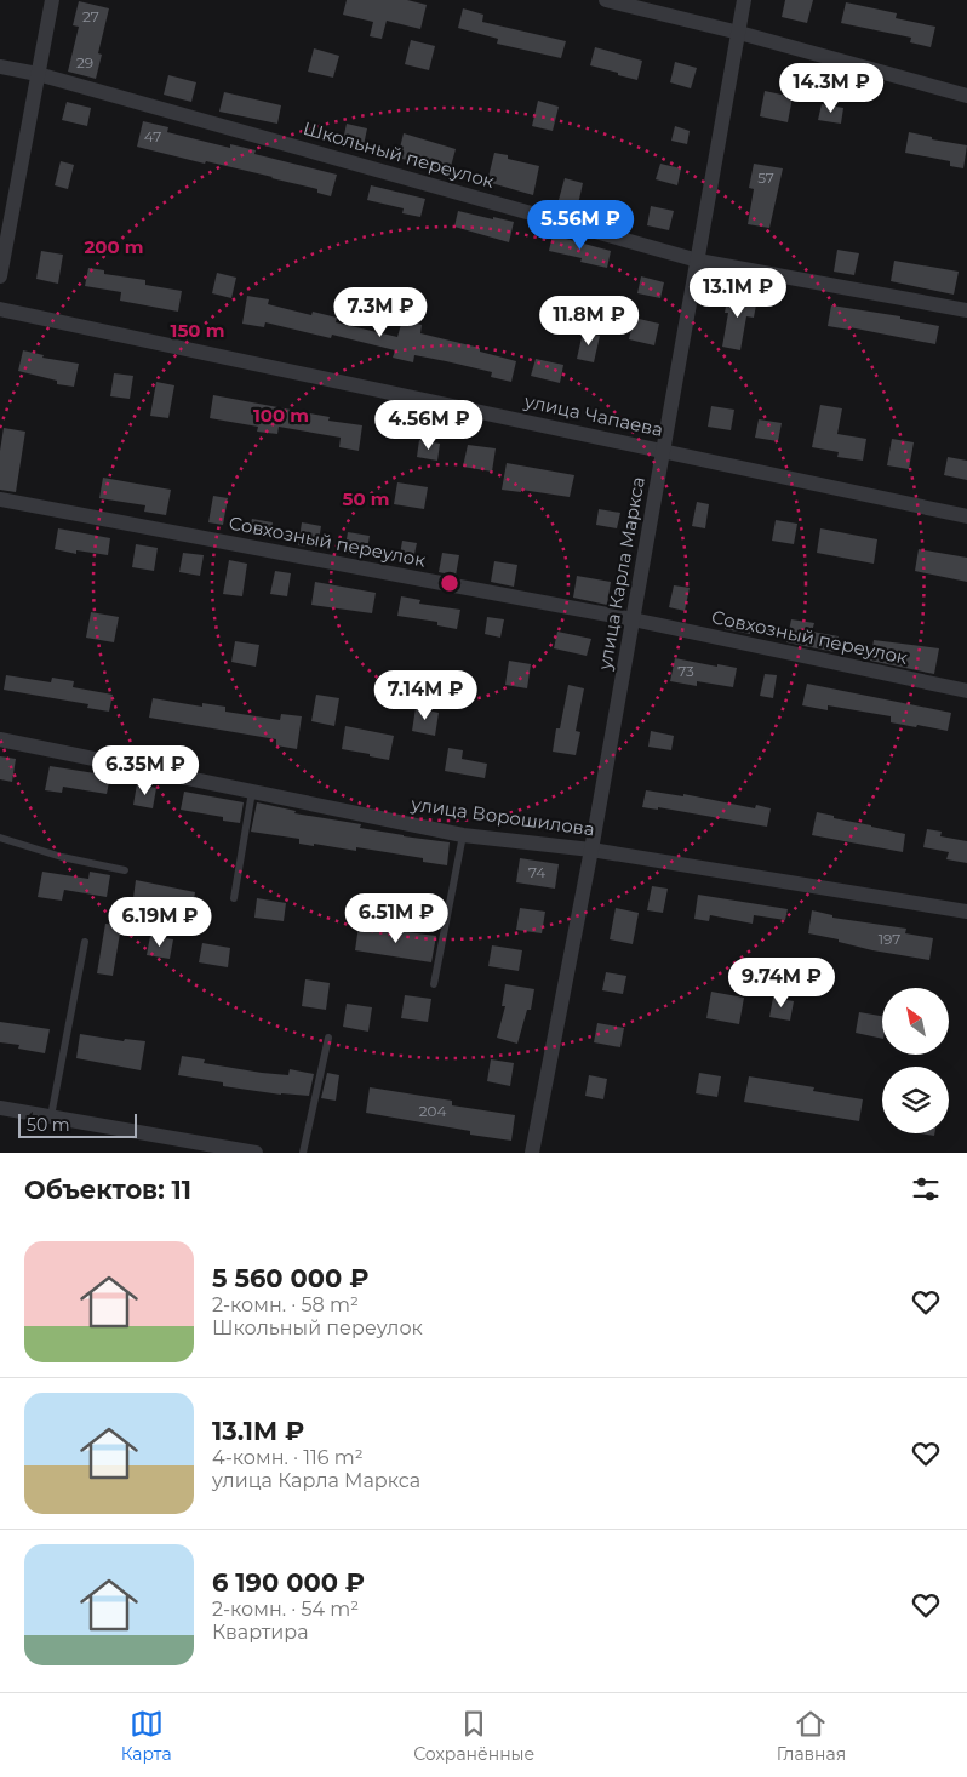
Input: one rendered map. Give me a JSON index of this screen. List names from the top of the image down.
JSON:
{
  "streets": {
    "street": [
      "Школьный переулок",
      "улица Чапаева",
      "Совхозный переулок",
      "улица Карла Маркса",
      "улица Ворошилова"
    ]
  },
  "crossings": [
    ["Школьный переулок", "улица Карла Маркса"],
    ["улица Чапаева", "улица Карла Маркса"],
    ["Совхозный переулок", "улица Карла Маркса"],
    ["улица Карла Маркса", "улица Ворошилова"]
  ],
  "house_numbers": [
    "27",
    "29",
    "47",
    "57",
    "73",
    "74",
    "197",
    "204"
  ],
  "scale_bar": "50 m",
  "north": "top left",
  "page": {
    "price": [
      "14.3M ₽",
      "5.56M ₽",
      "13.1M ₽",
      "7.3M ₽",
      "11.8M ₽",
      "4.56M ₽",
      "7.14M ₽",
      "6.35M ₽",
      "6.51M ₽",
      "6.19M ₽",
      "9.74M ₽"
    ],
    "scale": "50 m",
    "heading": "Объектов: 11",
    "list": [
      {
        "name": "5 560 000 ₽",
        "note": "2-комн. · 58 m² · Школьный переулок"
      },
      {
        "name": "13.1M ₽",
        "note": "4-комн. · 116 m² · улица Карла Маркса"
      },
      {
        "name": "6 190 000 ₽",
        "note": "2-комн. · 54 m² · Квартира"
      }
    ],
    "tabs": ["Карта", "Сохранённые", "Главная"]
  },
  "rings": [
    "200 m",
    "150 m",
    "100 m",
    "50 m"
  ]
}
